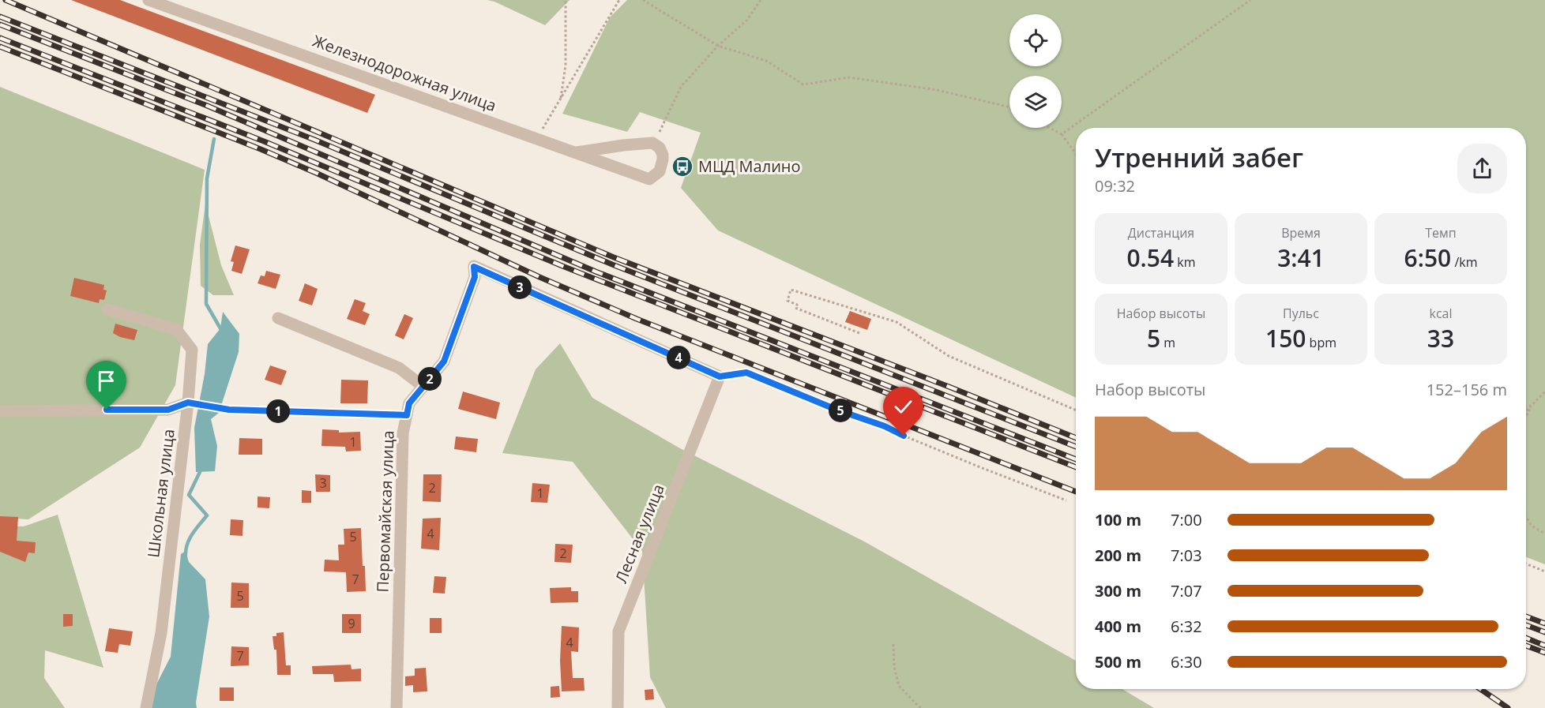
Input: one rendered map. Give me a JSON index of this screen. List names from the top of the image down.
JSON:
{
  "streets": {
    "street": [
      "Железнодорожная улица",
      "Школьная улица",
      "Первомайская улица",
      "Лесная улица"
    ]
  },
  "crossings": [
    ["Первомайская улица", "Лесная улица"]
  ],
  "places": {
    "bus stop": ["МЦД Малино"]
  },
  "house_numbers": [
    "1",
    "3",
    "2",
    "1",
    "4",
    "5",
    "2",
    "7",
    "5",
    "9",
    "4",
    "7"
  ],
  "page": {
    "heading": ["Утренний забег", "09:32"],
    "stats": [
      ["Дистанция", "0.54 km"],
      ["Время", "3:41"],
      ["Темп", "6:50 /km"],
      ["Набор высоты", "5 m"],
      ["Пульс", "150 bpm"],
      ["kcal", "33"]
    ],
    "pins": [
      "3",
      "4",
      "2",
      "5",
      "1"
    ],
    "chart": ["Набор высоты", "152–156 m"],
    "list": [
      {
        "name": "100 m",
        "note": "7:00"
      },
      {
        "name": "200 m",
        "note": "7:03"
      },
      {
        "name": "300 m",
        "note": "7:07"
      },
      {
        "name": "400 m",
        "note": "6:32"
      },
      {
        "name": "500 m",
        "note": "6:30"
      }
    ]
  }
}
